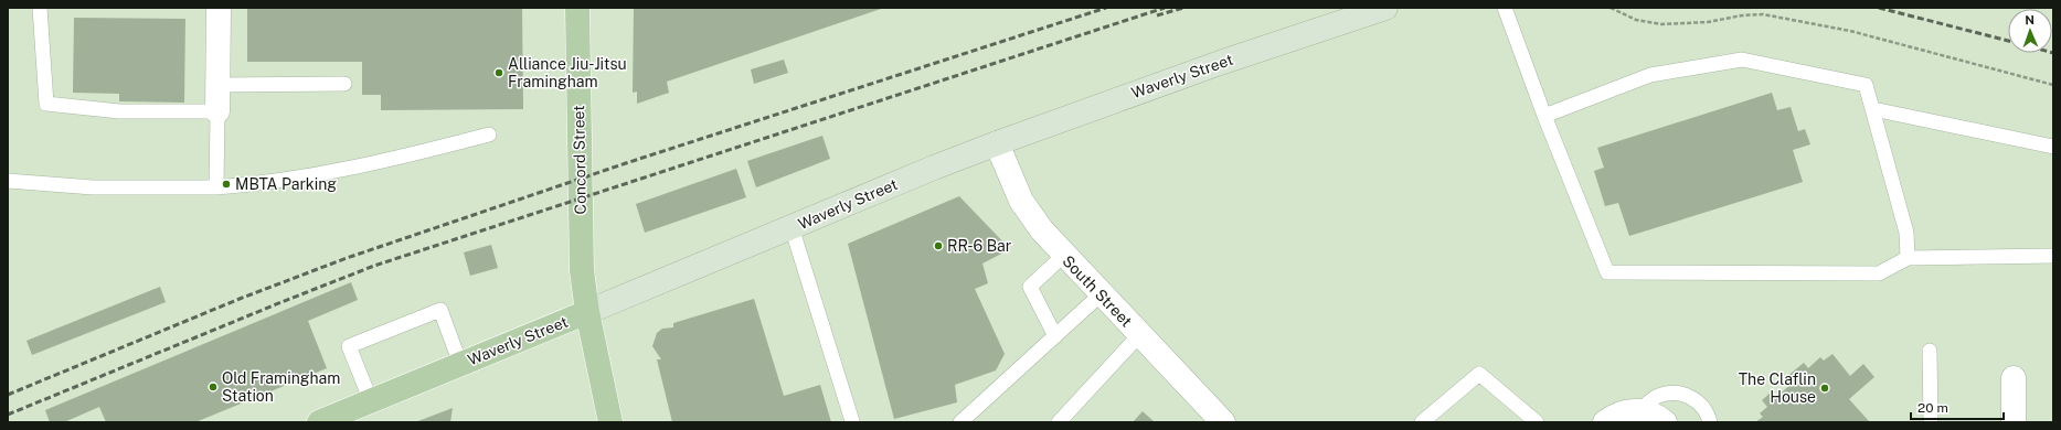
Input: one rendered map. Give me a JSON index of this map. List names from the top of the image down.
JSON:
{
  "streets": {
    "main road": ["Waverly Street", "Concord Street"],
    "street": ["South Street"]
  },
  "crossings": [
    ["Waverly Street", "Concord Street"],
    ["Waverly Street", "South Street"]
  ],
  "places": [
    "Alliance Jiu-Jitsu Framingham",
    "MBTA Parking",
    "RR-6 Bar",
    "Old Framingham Station",
    "The Claflin House"
  ],
  "scale_bar": "20 m",
  "north": "top"
}
